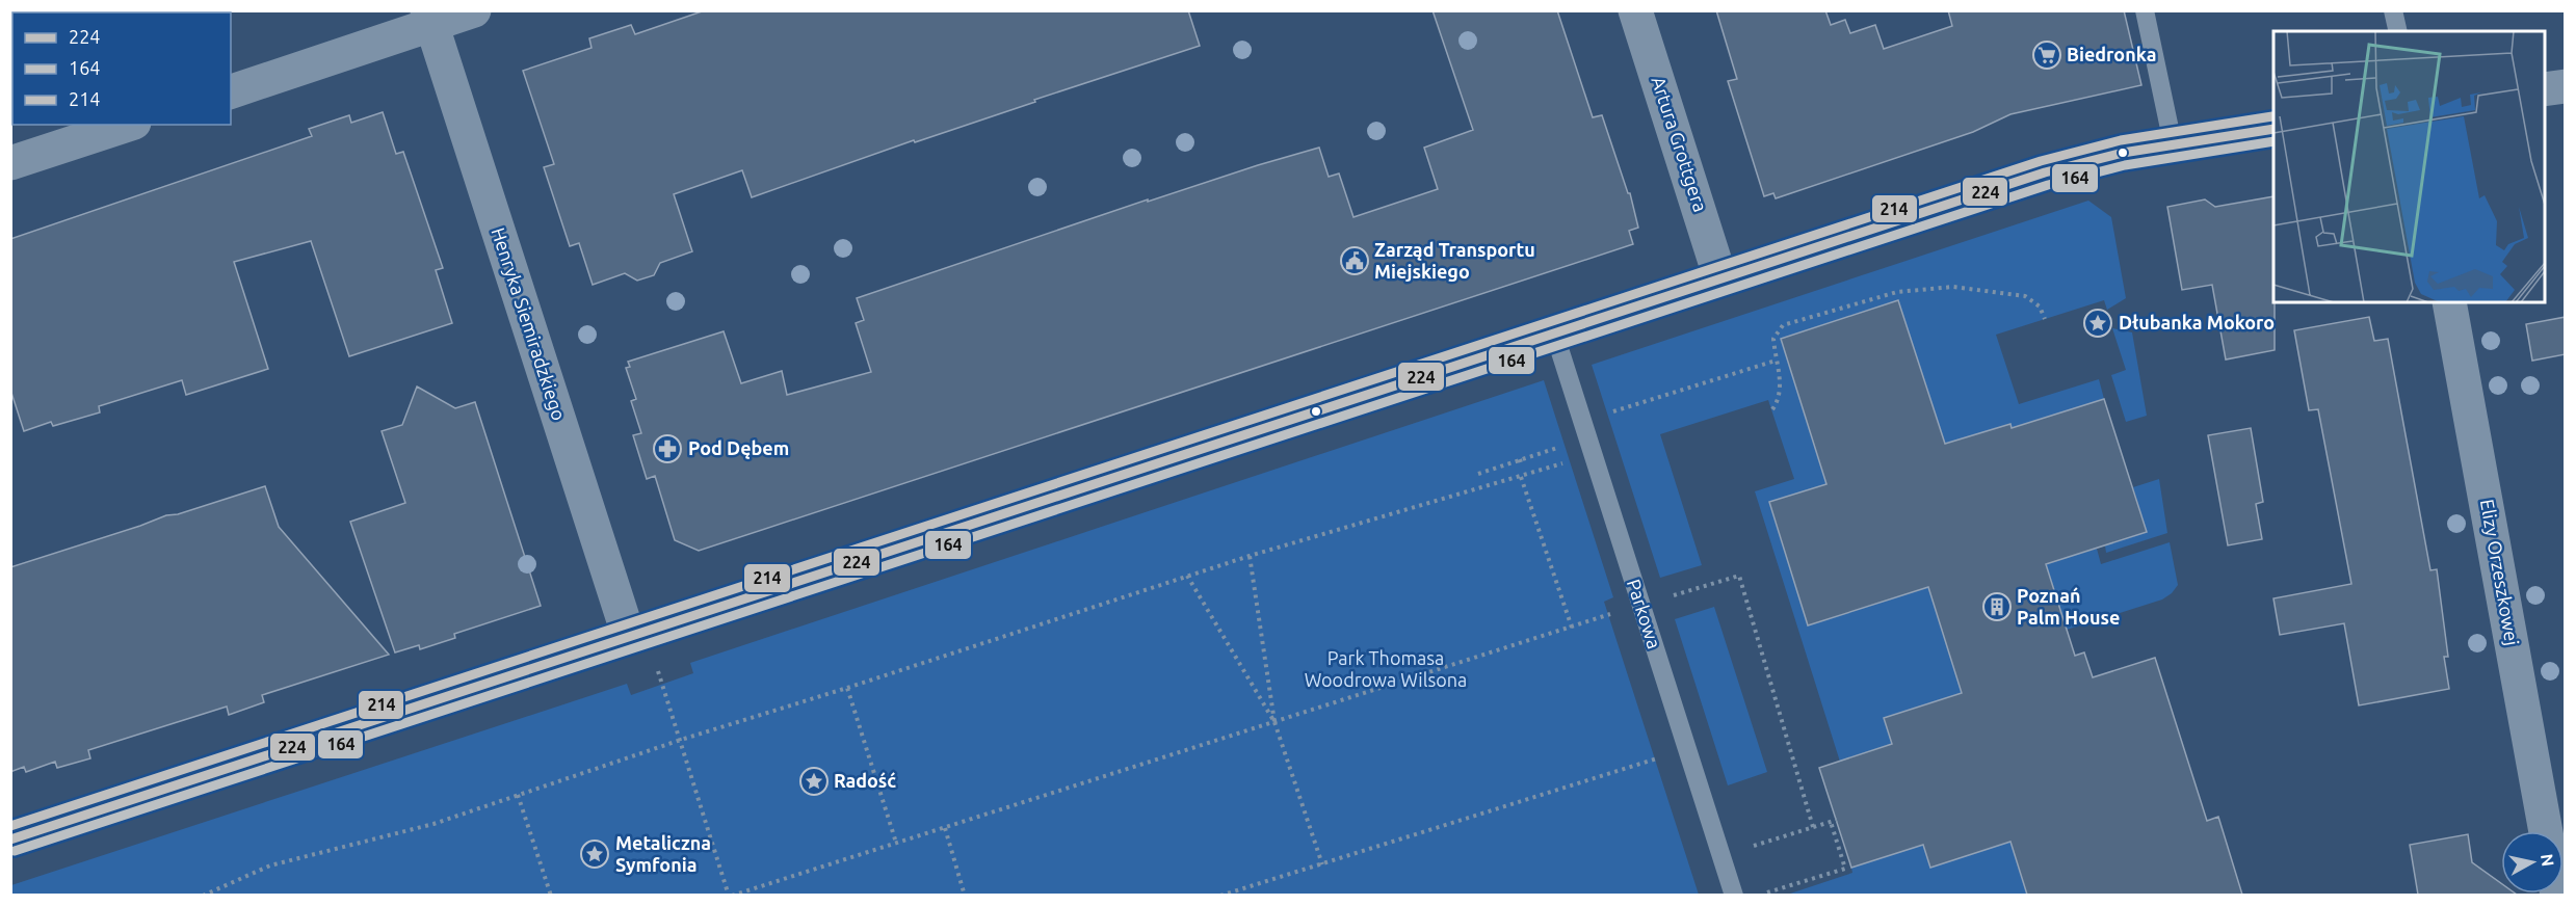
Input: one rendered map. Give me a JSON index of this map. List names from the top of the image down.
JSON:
{
  "streets": {
    "street": ["Artura Grottgera", "Henryka Siemiradzkiego", "Elizy Orzeszkowej"],
    "lane": ["Parkowa"]
  },
  "parks": ["Park Thomasa Woodrowa Wilsona"],
  "places": {
    "supermarket": ["Biedronka"],
    "public building": ["Zarząd Transportu Miejskiego"],
    "place": ["Dłubanka Mokoro", "Radość", "Metaliczna Symfonia"],
    "pharmacy": ["Pod Dębem"],
    "building": ["Poznań Palm House"]
  },
  "lines": ["transit line 214", "transit line 224", "transit line 164"],
  "legend": ["224", "164", "214"],
  "north": "right"
}
